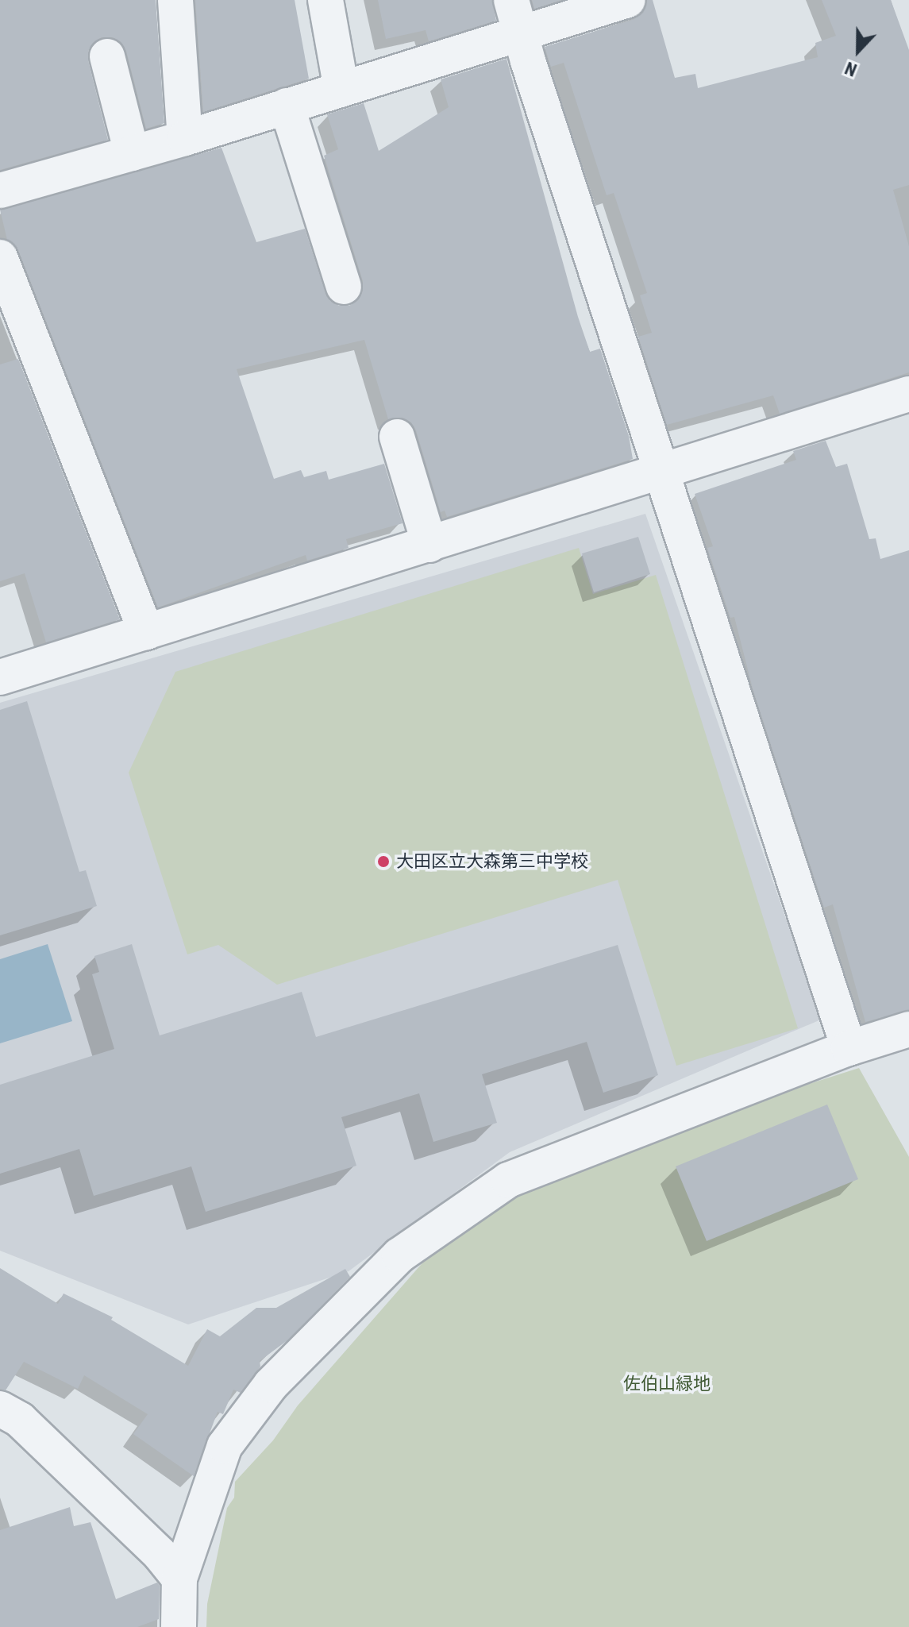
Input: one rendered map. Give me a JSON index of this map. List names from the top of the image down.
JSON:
{
  "parks": ["佐伯山緑地"],
  "places": ["大田区立大森第三中学校"],
  "north": "bottom"
}
